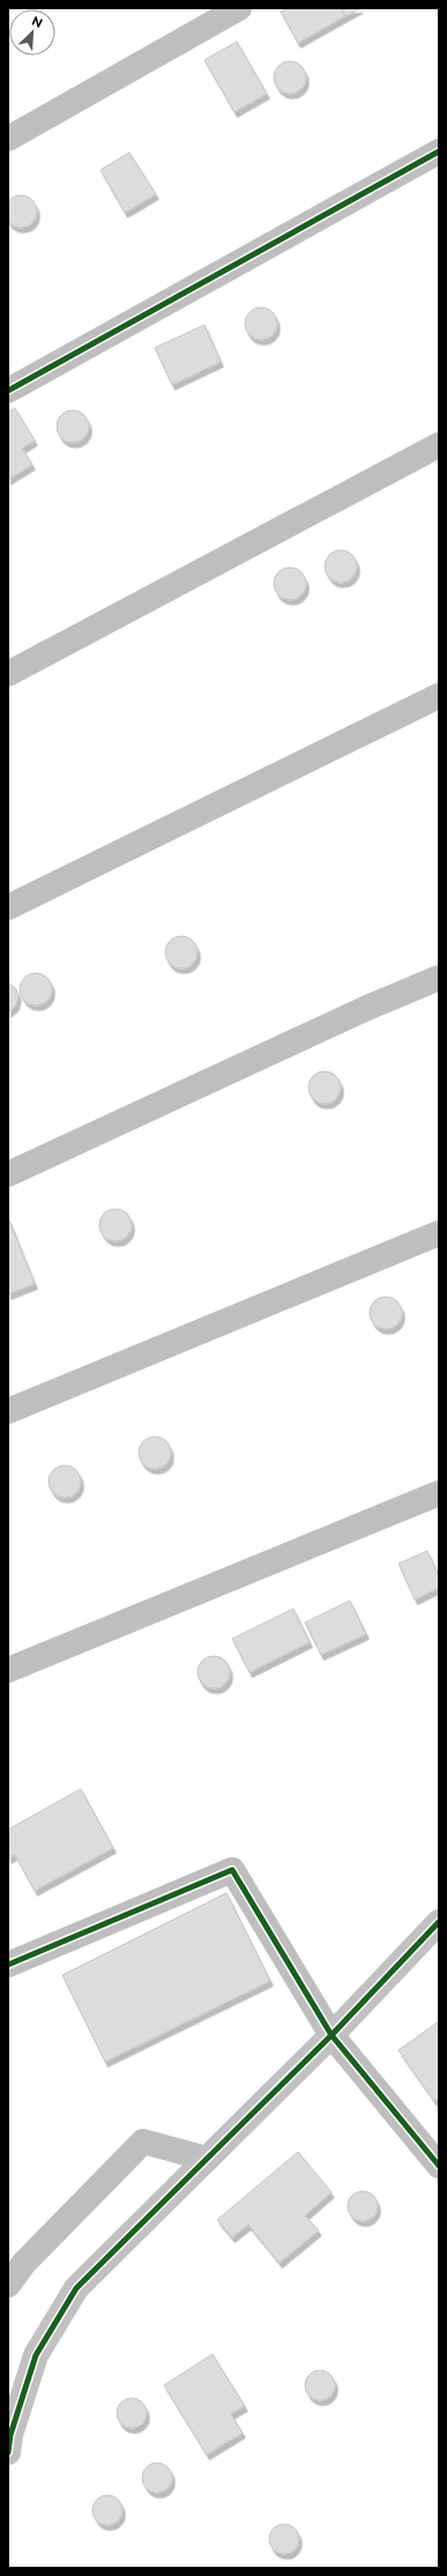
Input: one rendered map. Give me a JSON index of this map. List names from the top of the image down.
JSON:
{
  "north": "top right"
}
